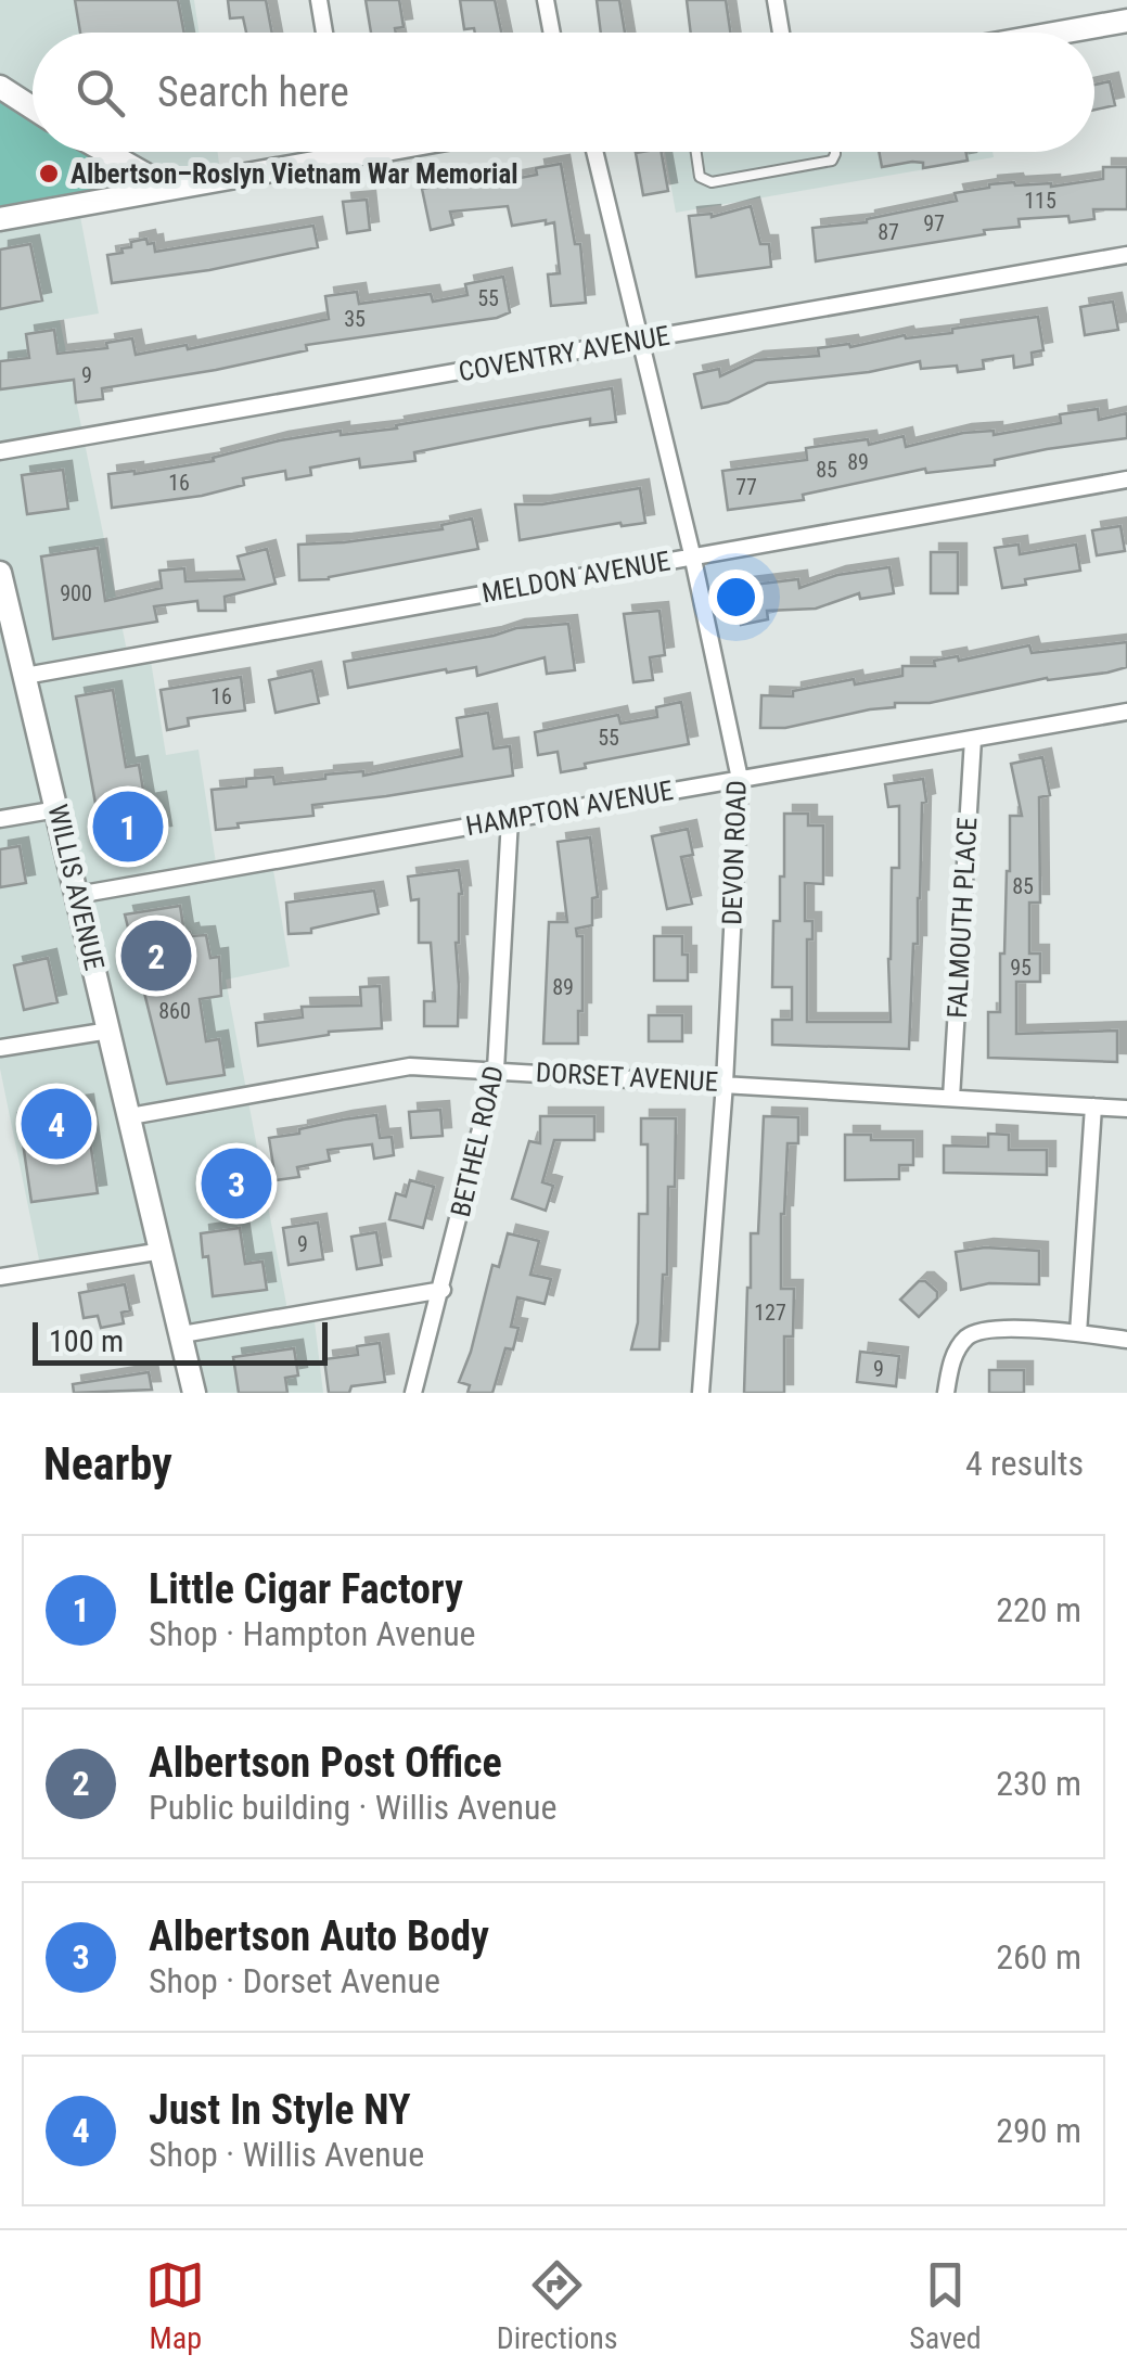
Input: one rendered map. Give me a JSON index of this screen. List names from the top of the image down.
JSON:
{
  "streets": {
    "main road": ["WILLIS AVENUE"],
    "street": [
      "COVENTRY AVENUE",
      "MELDON AVENUE",
      "HAMPTON AVENUE",
      "DEVON ROAD",
      "FALMOUTH PLACE",
      "DORSET AVENUE",
      "BETHEL ROAD"
    ]
  },
  "crossings": [
    ["COVENTRY AVENUE", "DEVON ROAD"],
    ["MELDON AVENUE", "DEVON ROAD"],
    ["MELDON AVENUE", "WILLIS AVENUE"],
    ["HAMPTON AVENUE", "DEVON ROAD"],
    ["HAMPTON AVENUE", "WILLIS AVENUE"],
    ["HAMPTON AVENUE", "FALMOUTH PLACE"],
    ["HAMPTON AVENUE", "BETHEL ROAD"],
    ["DEVON ROAD", "DORSET AVENUE"],
    ["WILLIS AVENUE", "DORSET AVENUE"],
    ["FALMOUTH PLACE", "DORSET AVENUE"],
    ["DORSET AVENUE", "BETHEL ROAD"]
  ],
  "places": ["Albertson–Roslyn Vietnam War Memorial"],
  "house_numbers": [
    "115",
    "97",
    "87",
    "55",
    "35",
    "9",
    "89",
    "85",
    "16",
    "77",
    "900",
    "16",
    "55",
    "85",
    "95",
    "89",
    "860",
    "9",
    "127",
    "9"
  ],
  "scale_bar": "100 m",
  "page": {
    "search": "Search here",
    "pins": [
      "1",
      "2",
      "4",
      "3"
    ],
    "scale": "100 m",
    "heading": ["Nearby", "4 results"],
    "list": [
      {
        "mark": "1",
        "name": "Little Cigar Factory",
        "note": "Shop · Hampton Avenue",
        "value": "220 m"
      },
      {
        "mark": "2",
        "name": "Albertson Post Office",
        "note": "Public building · Willis Avenue",
        "value": "230 m"
      },
      {
        "mark": "3",
        "name": "Albertson Auto Body",
        "note": "Shop · Dorset Avenue",
        "value": "260 m"
      },
      {
        "mark": "4",
        "name": "Just In Style NY",
        "note": "Shop · Willis Avenue",
        "value": "290 m"
      }
    ],
    "nav": ["Map", "Directions", "Saved"]
  }
}
